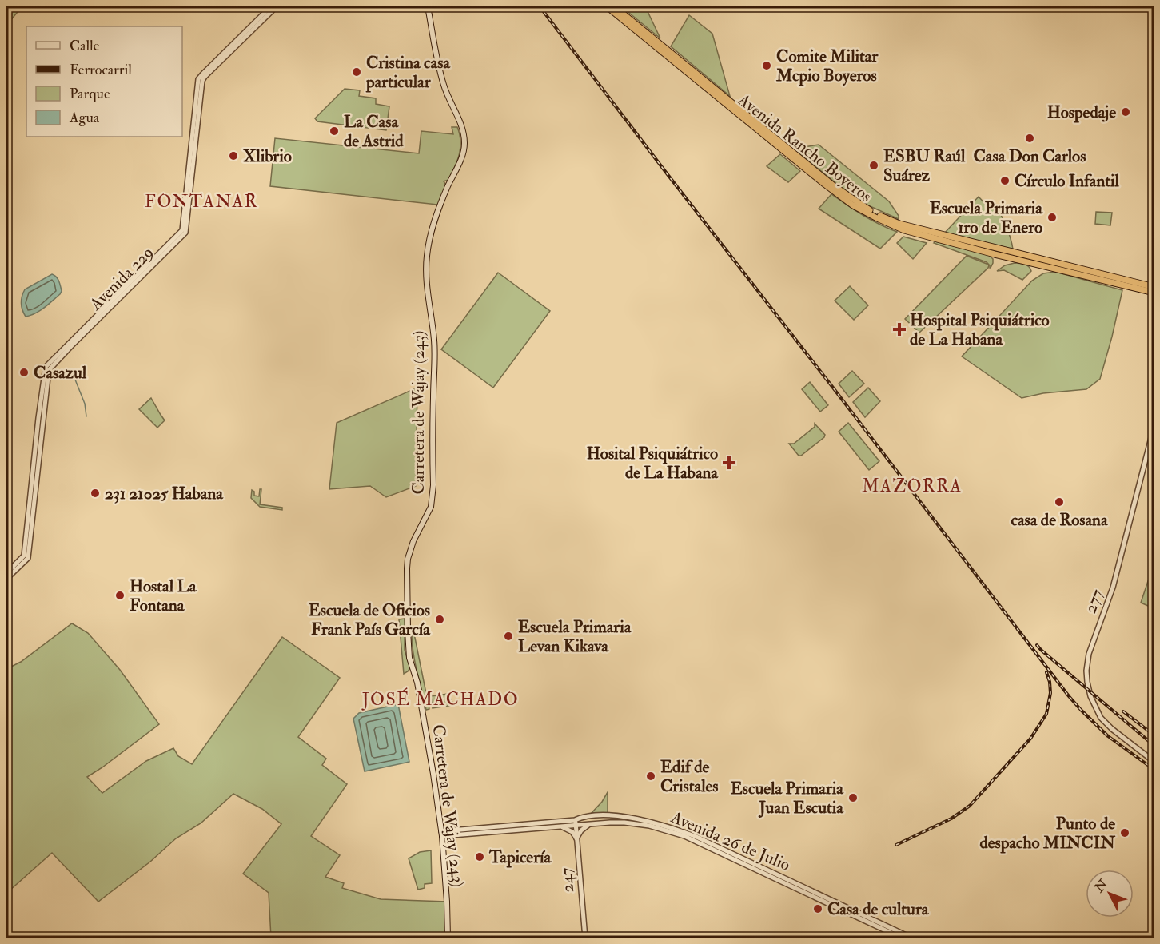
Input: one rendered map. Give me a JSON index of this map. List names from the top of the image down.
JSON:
{
  "streets": {
    "highway": ["Avenida Rancho Boyeros"],
    "main road": ["Carretera de Wajay (243)"],
    "street": [
      "Avenida 229",
      "277",
      "Avenida 26 de Julio",
      "247"
    ]
  },
  "crossings": [
    ["Carretera de Wajay (243)", "Avenida 26 de Julio"],
    ["Avenida 26 de Julio", "247"]
  ],
  "districts": ["FONTANAR", "MAZORRA", "JOSÉ MACHADO"],
  "places": {
    "other": [
      "Comite Militar Mcpio Boyeros",
      "Cristina casa particular",
      "Hospedaje",
      "La Casa de Astrid",
      "Casa Don Carlos",
      "Xlibrio",
      "ESBU Raúl Suárez",
      "Círculo Infantil",
      "Escuela Primaria 1ro de Enero",
      "Casazul",
      "231 21025 Habana",
      "casa de Rosana",
      "Hostal La Fontana",
      "Escuela de Oficios Frank País García",
      "Escuela Primaria Levan Kikava",
      "Edif de Cristales",
      "Escuela Primaria Juan Escutia",
      "Punto de despacho MINCIN",
      "Tapicería",
      "Casa de cultura"
    ],
    "health": ["Hospital Psiquiátrico de La Habana", "Hosital Psiquiátrico de La Habana"]
  },
  "legend": [
    "Calle",
    "Ferrocarril",
    "Parque",
    "Agua"
  ],
  "north": "top left"
}
